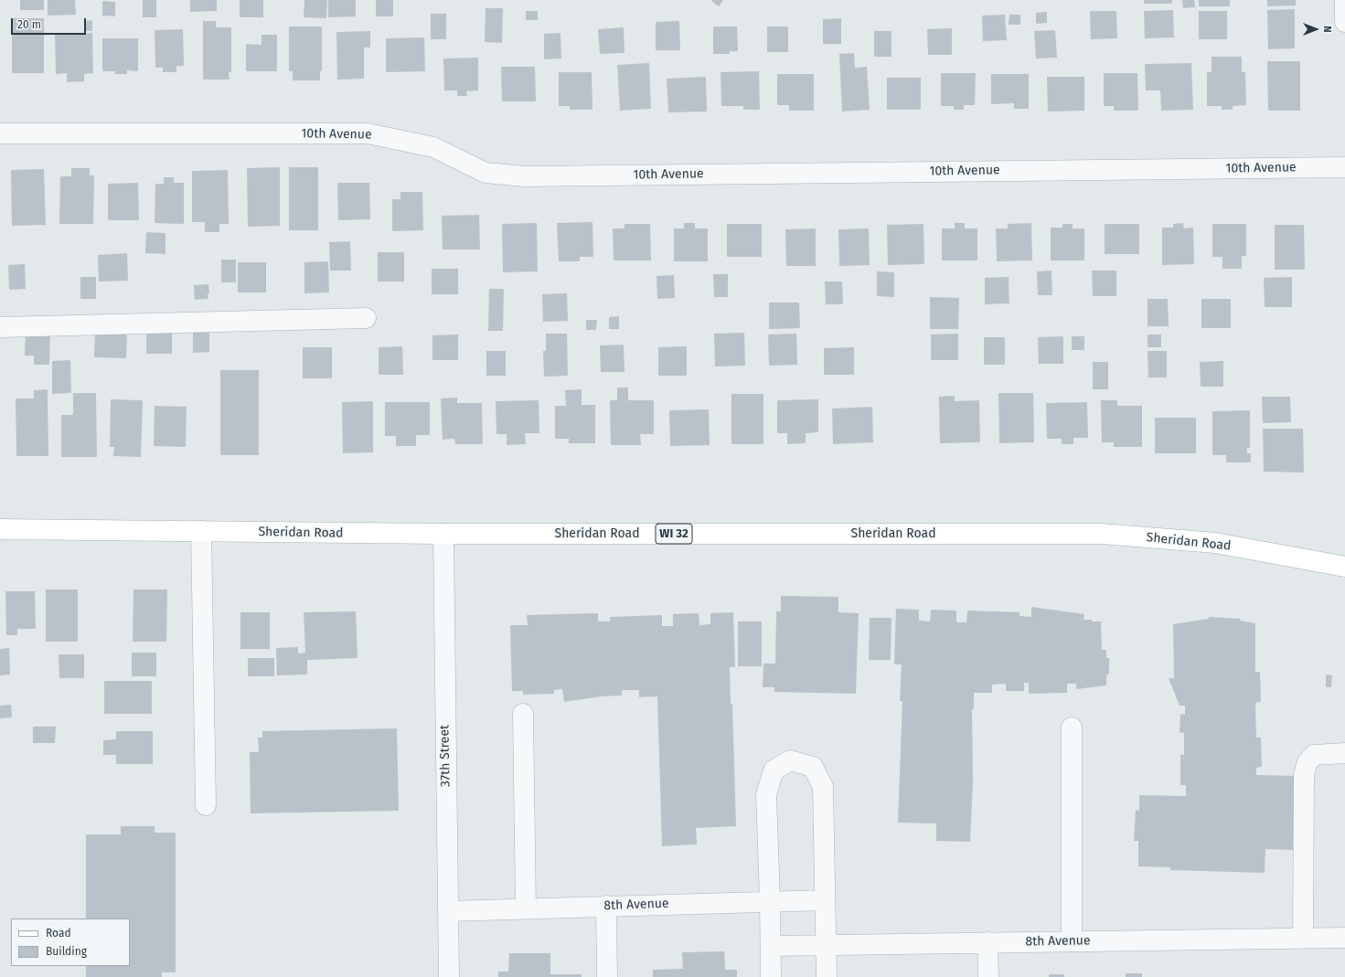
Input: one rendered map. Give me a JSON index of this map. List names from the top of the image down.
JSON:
{
  "streets": {
    "main road": ["Sheridan Road", "WI 32"],
    "street": ["10th Avenue", "37th Street", "8th Avenue"]
  },
  "crossings": [
    ["Sheridan Road", "37th Street"],
    ["37th Street", "8th Avenue"]
  ],
  "legend": ["Road", "Building"],
  "scale_bar": "20 m",
  "north": "right"
}
